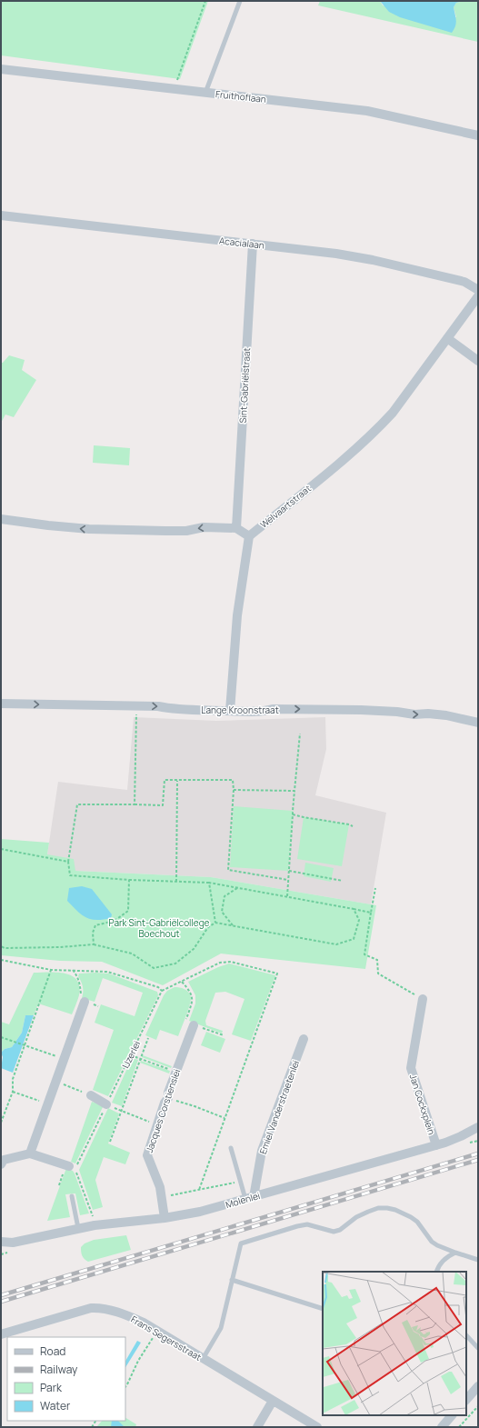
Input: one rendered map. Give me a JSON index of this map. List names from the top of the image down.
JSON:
{
  "streets": {
    "street": [
      "Fruithoflaan",
      "Acacialaan",
      "Sint-Gabriëlstraat",
      "Welvaartstraat",
      "Lange Kroonstraat",
      "Jan Cockxplein",
      "Emiel Vanderstraetenlei",
      "Jacques Corstienslei",
      "Molenlei",
      "Frans Segersstraat"
    ],
    "path": ["IJzerlei"]
  },
  "crossings": [
    ["Acacialaan", "Sint-Gabriëlstraat"],
    ["IJzerlei", "Molenlei"],
    ["Jan Cockxplein", "Molenlei"],
    ["Emiel Vanderstraetenlei", "Molenlei"],
    ["Jacques Corstienslei", "Molenlei"]
  ],
  "one_way": ["Lange Kroonstraat"],
  "parks": ["Park Sint-Gabriëlcollege Boechout"],
  "legend": [
    "Road",
    "Railway",
    "Park",
    "Water"
  ]
}
